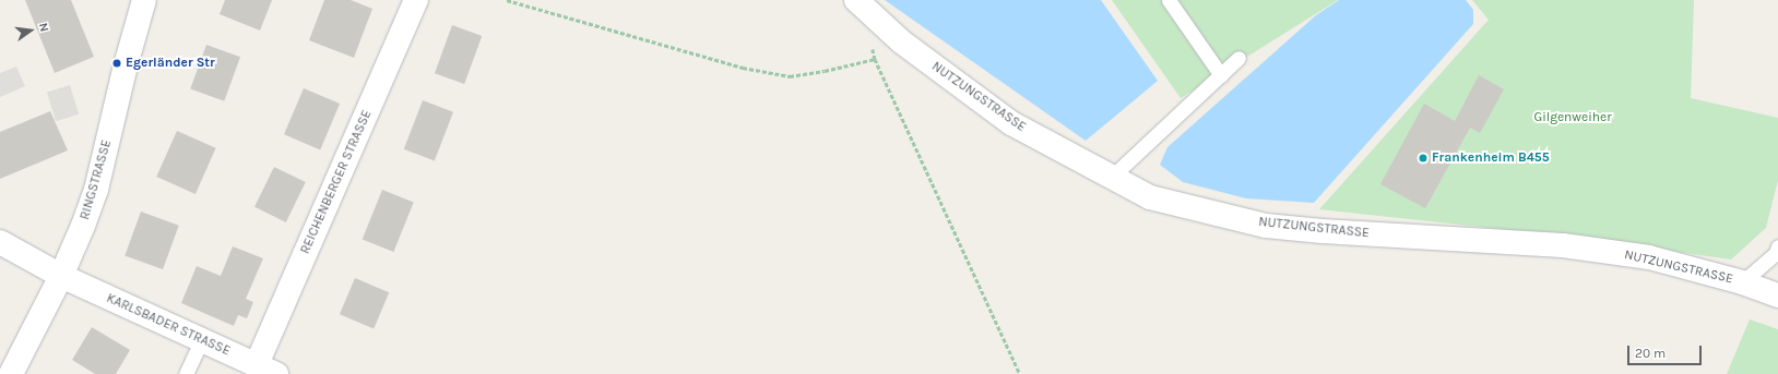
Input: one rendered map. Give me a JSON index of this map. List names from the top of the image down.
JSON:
{
  "streets": {
    "street": [
      "NUTZUNGSTRASSE",
      "RINGSTRASSE",
      "REICHENBERGER STRASSE",
      "KARLSBADER STRASSE"
    ]
  },
  "crossings": [
    ["RINGSTRASSE", "KARLSBADER STRASSE"],
    ["REICHENBERGER STRASSE", "KARLSBADER STRASSE"]
  ],
  "parks": ["Gilgenweiher"],
  "places": ["Egerländer Str", "Frankenheim B455"],
  "scale_bar": "20 m",
  "north": "right"
}
